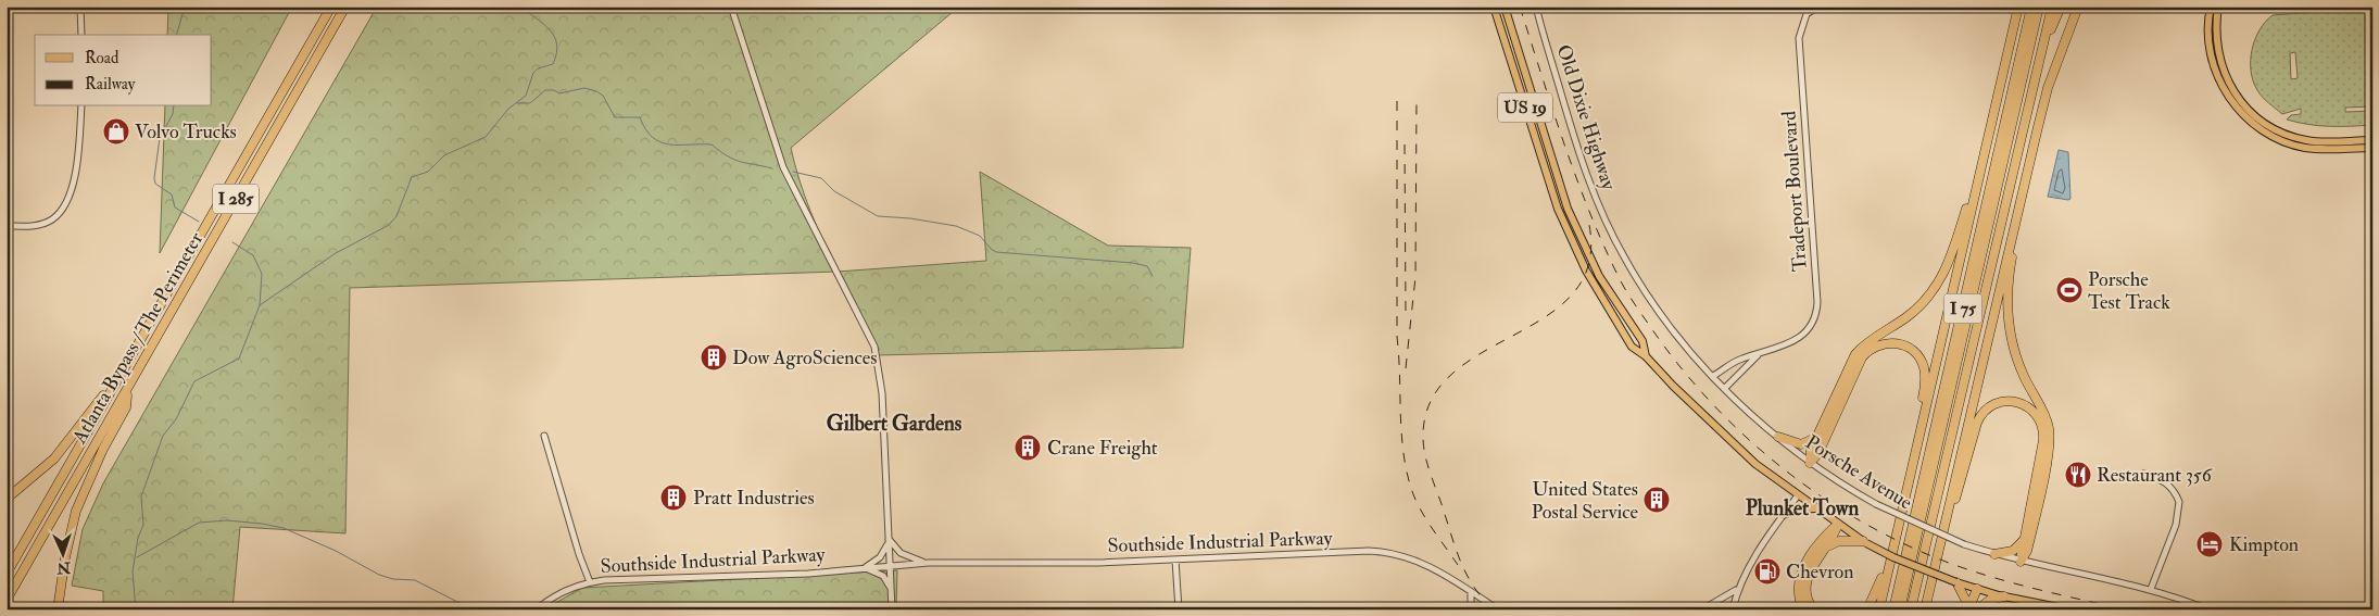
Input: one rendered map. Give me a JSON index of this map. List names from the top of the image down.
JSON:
{
  "streets": {
    "highway": ["I 285", "I 75", "Atlanta Bypass / The Perimeter"],
    "main road": ["US 19"],
    "street": [
      "Old Dixie Highway",
      "Tradeport Boulevard",
      "Porsche Avenue",
      "Southside Industrial Parkway"
    ]
  },
  "crossings": [
    ["Old Dixie Highway", "Porsche Avenue"],
    ["Tradeport Boulevard", "Porsche Avenue"]
  ],
  "districts": ["Gilbert Gardens", "Plunket Town"],
  "places": {
    "shop": ["Volvo Trucks"],
    "sports": ["Porsche Test Track"],
    "building": [
      "Dow AgroSciences",
      "Crane Freight",
      "Pratt Industries",
      "United States Postal Service"
    ],
    "restaurant": ["Restaurant 356"],
    "hotel": ["Kimpton"],
    "fuel station": ["Chevron"]
  },
  "legend": ["Road", "Railway"],
  "north": "bottom"
}
